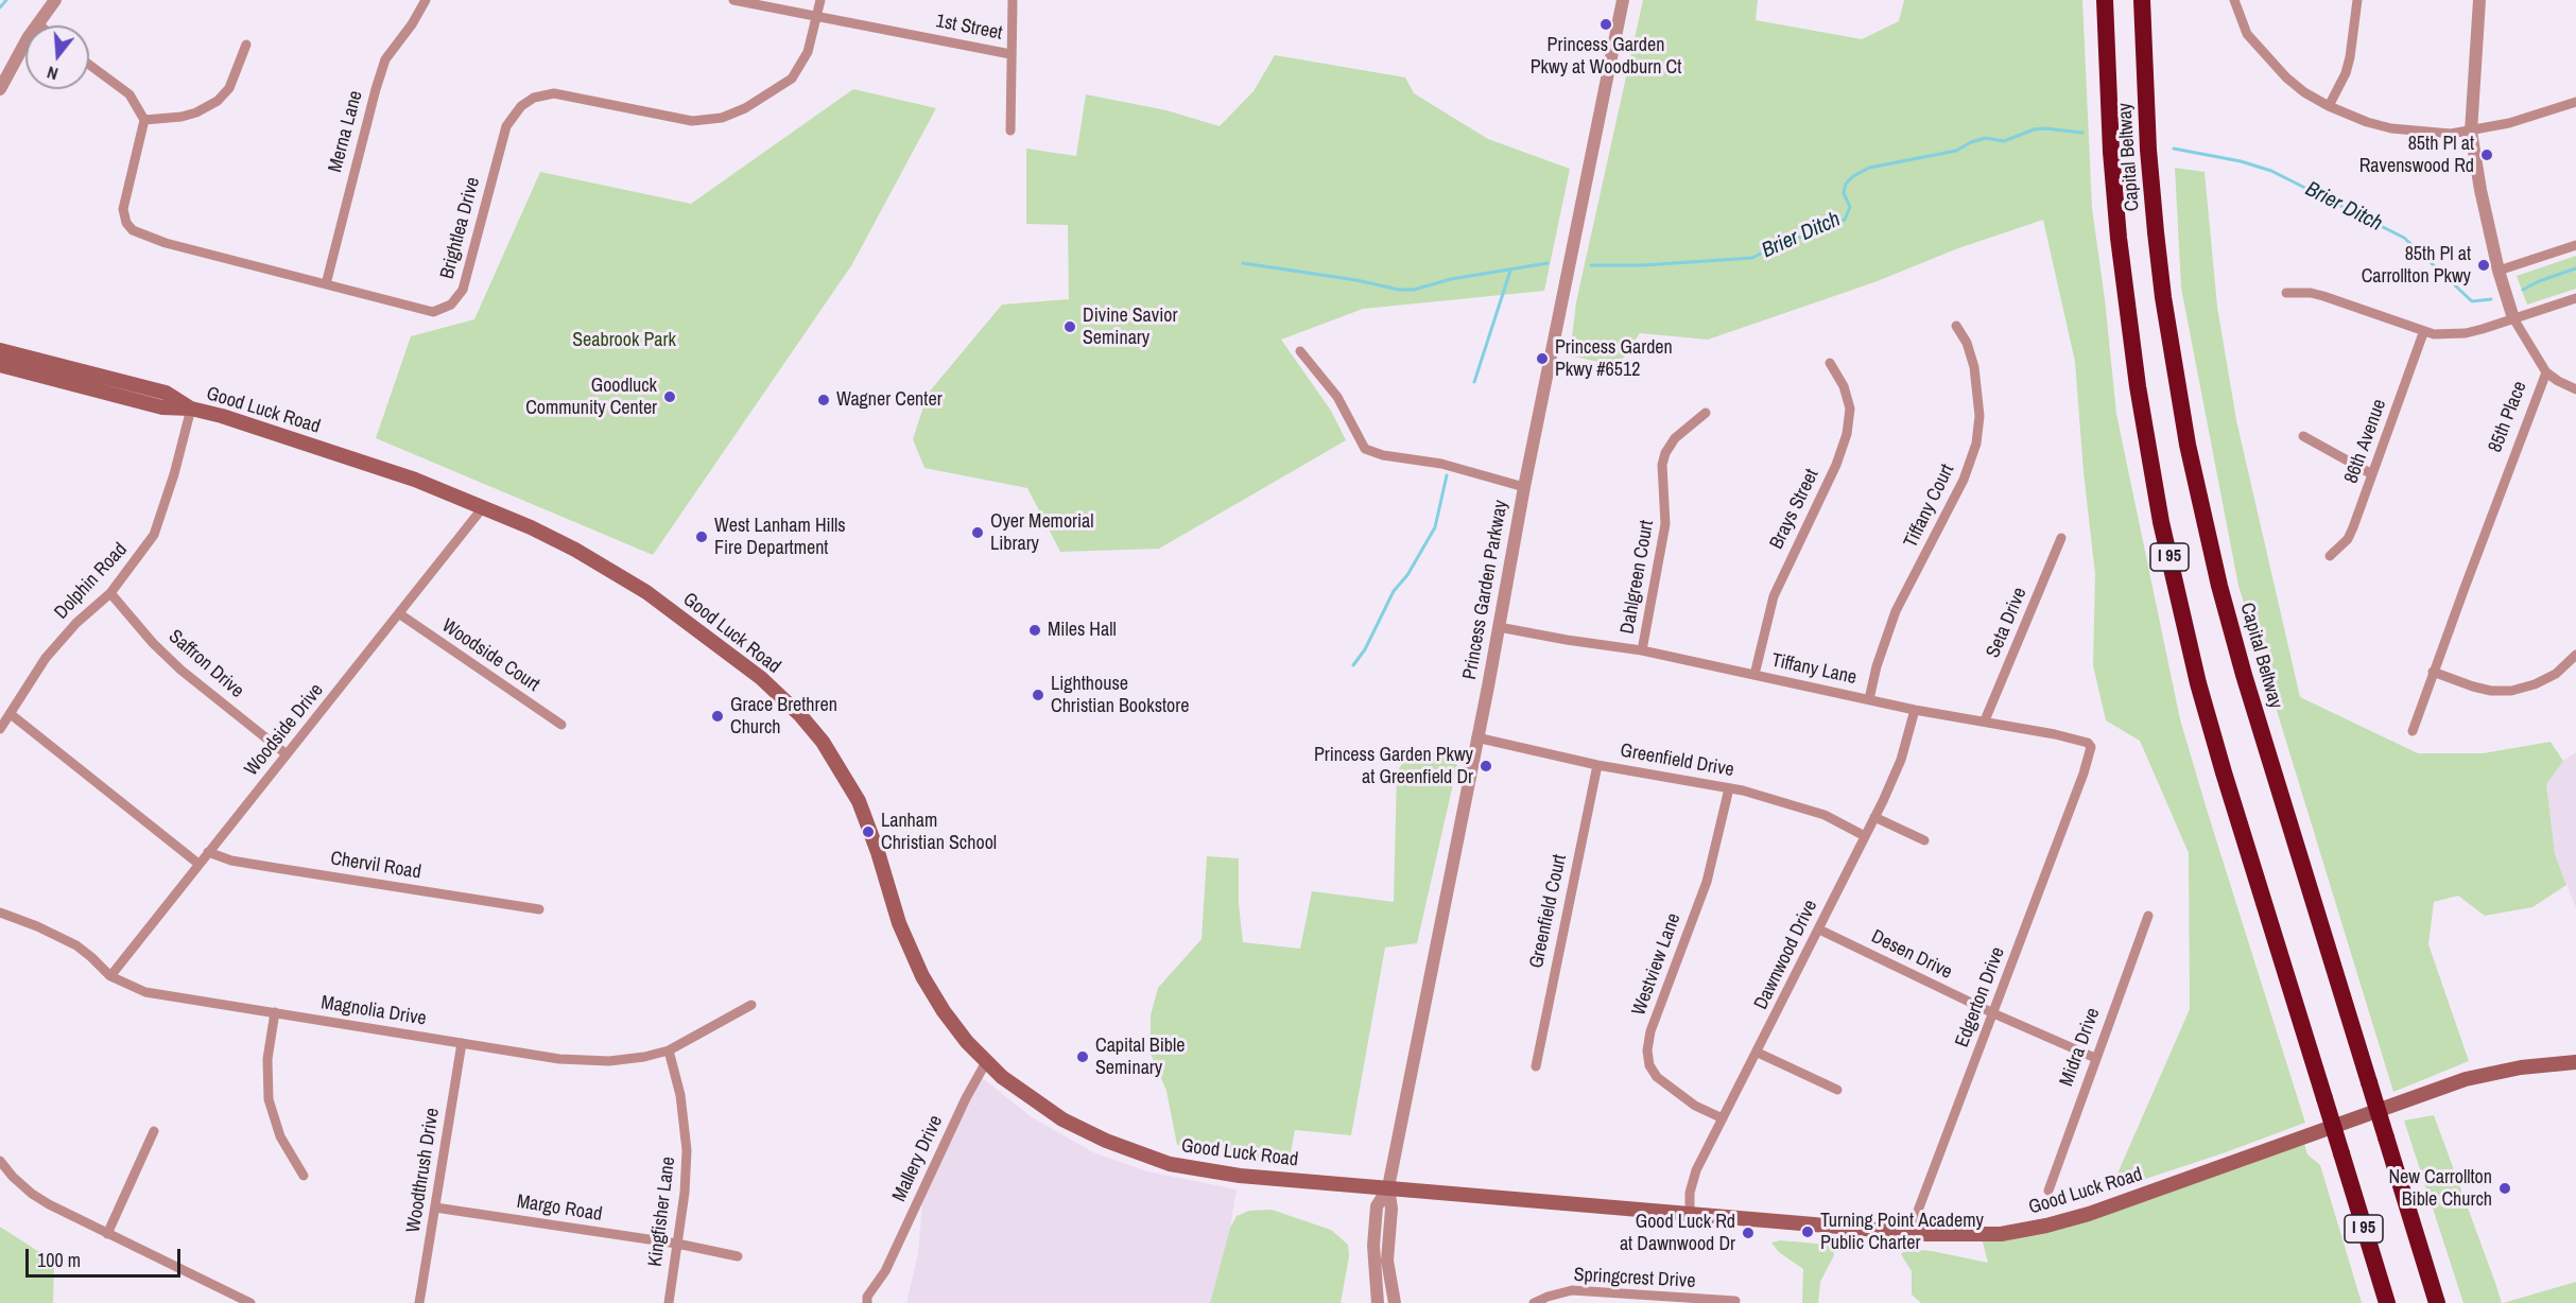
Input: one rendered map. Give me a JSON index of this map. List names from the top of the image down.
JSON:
{
  "streets": {
    "highway": ["Capital Beltway", "I 95"],
    "main road": ["Good Luck Road"],
    "street": [
      "1st Street",
      "Merna Lane",
      "Brightlea Drive",
      "85th Place",
      "86th Avenue",
      "Tiffany Court",
      "Brays Street",
      "Dahlgreen Court",
      "Dolphin Road",
      "Princess Garden Parkway",
      "Seta Drive",
      "Woodside Court",
      "Saffron Drive",
      "Tiffany Lane",
      "Woodside Drive",
      "Greenfield Drive",
      "Chervil Road",
      "Greenfield Court",
      "Dawnwood Drive",
      "Desen Drive",
      "Westview Lane",
      "Edgerton Drive",
      "Magnolia Drive",
      "Midra Drive",
      "Mallery Drive",
      "Woodthrush Drive",
      "Margo Road",
      "Kingfisher Lane",
      "Springcrest Drive"
    ]
  },
  "crossings": [
    ["1st Street", "Brightlea Drive"],
    ["Merna Lane", "Brightlea Drive"],
    ["Good Luck Road", "Dolphin Road"],
    ["Good Luck Road", "Princess Garden Parkway"],
    ["Good Luck Road", "Woodside Drive"],
    ["Good Luck Road", "Dawnwood Drive"],
    ["Good Luck Road", "Edgerton Drive"],
    ["Good Luck Road", "Mallery Drive"],
    ["Tiffany Court", "Tiffany Lane"],
    ["Brays Street", "Tiffany Lane"],
    ["Dahlgreen Court", "Tiffany Lane"],
    ["Dolphin Road", "Saffron Drive"],
    ["Princess Garden Parkway", "Tiffany Lane"],
    ["Princess Garden Parkway", "Greenfield Drive"],
    ["Seta Drive", "Tiffany Lane"],
    ["Woodside Court", "Woodside Drive"],
    ["Saffron Drive", "Woodside Drive"],
    ["Tiffany Lane", "Dawnwood Drive"],
    ["Tiffany Lane", "Edgerton Drive"],
    ["Woodside Drive", "Chervil Road"],
    ["Woodside Drive", "Magnolia Drive"],
    ["Greenfield Drive", "Greenfield Court"],
    ["Greenfield Drive", "Dawnwood Drive"],
    ["Greenfield Drive", "Westview Lane"],
    ["Dawnwood Drive", "Desen Drive"],
    ["Dawnwood Drive", "Westview Lane"],
    ["Desen Drive", "Edgerton Drive"],
    ["Desen Drive", "Midra Drive"],
    ["Magnolia Drive", "Woodthrush Drive"],
    ["Magnolia Drive", "Kingfisher Lane"],
    ["Woodthrush Drive", "Margo Road"],
    ["Margo Road", "Kingfisher Lane"]
  ],
  "water": ["Brier Ditch"],
  "parks": ["Seabrook Park"],
  "places": [
    "Princess Garden Pkwy at Woodburn Ct",
    "85th Pl at Ravenswood Rd",
    "85th Pl at Carrollton Pkwy",
    "Divine Savior Seminary",
    "Princess Garden Pkwy #6512",
    "Goodluck Community Center",
    "Wagner Center",
    "Oyer Memorial Library",
    "West Lanham Hills Fire Department",
    "Miles Hall",
    "Lighthouse Christian Bookstore",
    "Grace Brethren Church",
    "Princess Garden Pkwy at Greenfield Dr",
    "Lanham Christian School",
    "Capital Bible Seminary",
    "New Carrollton Bible Church",
    "Turning Point Academy Public Charter",
    "Good Luck Rd at Dawnwood Dr"
  ],
  "scale_bar": "100 m",
  "north": "bottom"
}
